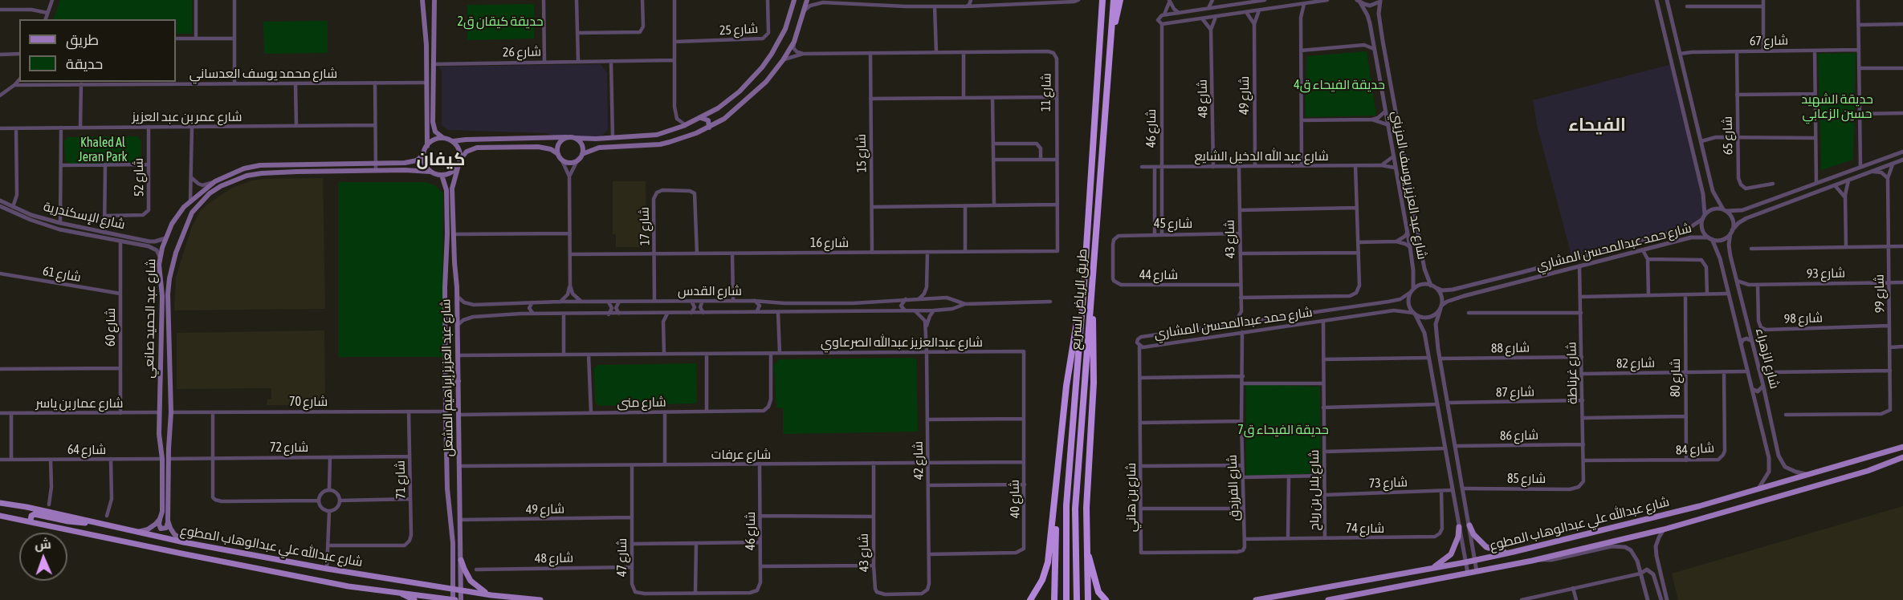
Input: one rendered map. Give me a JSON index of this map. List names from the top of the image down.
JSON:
{
  "streets": {
    "highway": ["طريق الرياض السريع"],
    "main road": ["شارع عبد الحميد صانعي", "شارع عبد العزيز إبراهيم المشعل", "شارع عبدالله علي عبدالوهاب المطوع"],
    "street": [
      "شارع 25",
      "شارع 67",
      "شارع 26",
      "شارع محمد يوسف العدساني",
      "شارع 11",
      "شارع 49",
      "شارع 48",
      "شارع عمر بن عبد العزيز",
      "شارع 46",
      "شارع 65",
      "شارع 15",
      "شارع عبد الله الدخيل الشايع",
      "شارع 52",
      "شارع عبد العزيز يوسف المزيني",
      "شارع الإسكندرية",
      "شارع 45",
      "شارع 17",
      "شارع 43",
      "شارع 16",
      "شارع حمد عبدالمحسن المشاري",
      "شارع 93",
      "شارع 61",
      "شارع 44",
      "شارع القدس",
      "شارع 99",
      "شارع 98",
      "شارع 60",
      "شارع عبدالعزيز عبدالله الصرعاوي",
      "شارع 88",
      "شارع الزهراء",
      "شارع 82",
      "شارع غرناطة",
      "شارع 80",
      "شارع 87",
      "شارع 70",
      "شارع منى",
      "شارع عمار بن ياسر",
      "شارع 86",
      "شارع 72",
      "شارع 84",
      "شارع 64",
      "شارع عرفات",
      "شارع 42",
      "شارع 85",
      "شارع 71",
      "شارع 73",
      "شارع الفرزدق",
      "شارع بلال بن رباح",
      "شارع بن هاني",
      "شارع 40",
      "شارع 74",
      "شارع 47"
    ]
  },
  "crossings": [
    ["شارع 67", "شارع 65"],
    ["شارع 11", "شارع 15"],
    ["شارع 11", "شارع 16"],
    ["شارع 49", "شارع عبد الله الدخيل الشايع"],
    ["شارع 49", "شارع عبد العزيز إبراهيم المشعل"],
    ["شارع 49", "شارع 47"],
    ["شارع 48", "شارع عبد الله الدخيل الشايع"],
    ["شارع 48", "شارع 47"],
    ["شارع عمر بن عبد العزيز", "شارع 52"],
    ["شارع 46", "شارع عبد الله الدخيل الشايع"],
    ["شارع 46", "شارع 45"],
    ["شارع 46", "شارع عرفات"],
    ["شارع 46", "شارع 47"],
    ["شارع 15", "شارع 16"],
    ["شارع عبد الله الدخيل الشايع", "شارع عبد العزيز يوسف المزيني"],
    ["شارع عبد الله الدخيل الشايع", "شارع 43"],
    ["شارع عبد العزيز يوسف المزيني", "شارع حمد عبدالمحسن المشاري"],
    ["شارع الإسكندرية", "شارع عبد الحميد صانعي"],
    ["شارع الإسكندرية", "شارع 60"],
    ["شارع 45", "شارع 43"],
    ["شارع 45", "شارع 44"],
    ["شارع 17", "شارع 16"],
    ["شارع 17", "شارع القدس"],
    ["شارع 43", "شارع 44"],
    ["شارع 43", "شارع عرفات"],
    ["شارع 43", "شارع 42"],
    ["شارع حمد عبدالمحسن المشاري", "شارع الزهراء"],
    ["شارع حمد عبدالمحسن المشاري", "شارع غرناطة"],
    ["شارع حمد عبدالمحسن المشاري", "شارع الفرزدق"],
    ["شارع حمد عبدالمحسن المشاري", "شارع بلال بن رباح"],
    ["شارع حمد عبدالمحسن المشاري", "شارع بن هاني"],
    ["شارع 93", "شارع 99"],
    ["شارع 93", "شارع 98"],
    ["شارع 93", "شارع الزهراء"],
    ["شارع 61", "شارع 60"],
    ["شارع القدس", "شارع عبد العزيز إبراهيم المشعل"],
    ["شارع القدس", "شارع 42"],
    ["شارع 99", "شارع 98"],
    ["شارع عبد الحميد صانعي", "شارع عبد العزيز إبراهيم المشعل"],
    ["شارع عبد الحميد صانعي", "شارع 70"],
    ["شارع عبد الحميد صانعي", "شارع عمار بن ياسر"],
    ["شارع عبد الحميد صانعي", "شارع 72"],
    ["شارع عبد الحميد صانعي", "شارع 64"],
    ["شارع 60", "شارع عمار بن ياسر"],
    ["شارع عبدالعزيز عبدالله الصرعاوي", "شارع عبد العزيز إبراهيم المشعل"],
    ["شارع عبدالعزيز عبدالله الصرعاوي", "شارع منى"],
    ["شارع عبدالعزيز عبدالله الصرعاوي", "شارع 42"],
    ["شارع عبدالعزيز عبدالله الصرعاوي", "شارع 40"],
    ["شارع 88", "شارع غرناطة"],
    ["شارع الزهراء", "شارع 82"],
    ["شارع الزهراء", "شارع عبدالله علي عبدالوهاب المطوع"],
    ["شارع 82", "شارع غرناطة"],
    ["شارع 82", "شارع 80"],
    ["شارع 82", "شارع 84"],
    ["شارع غرناطة", "شارع 87"],
    ["شارع غرناطة", "شارع 86"],
    ["شارع غرناطة", "شارع 84"],
    ["شارع غرناطة", "شارع 85"],
    ["شارع عبد العزيز إبراهيم المشعل", "شارع 70"],
    ["شارع عبد العزيز إبراهيم المشعل", "شارع منى"],
    ["شارع عبد العزيز إبراهيم المشعل", "شارع عرفات"],
    ["شارع عبد العزيز إبراهيم المشعل", "شارع عبدالله علي عبدالوهاب المطوع"],
    ["شارع 80", "شارع 84"],
    ["شارع 70", "شارع 71"],
    ["شارع 72", "شارع 71"],
    ["شارع عرفات", "شارع 42"],
    ["شارع عرفات", "شارع 40"],
    ["شارع عرفات", "شارع 47"],
    ["شارع 42", "شارع 40"],
    ["شارع 73", "شارع بلال بن رباح"],
    ["شارع 73", "شارع 74"],
    ["شارع الفرزدق", "شارع بن هاني"],
    ["شارع الفرزدق", "شارع 74"],
    ["شارع بلال بن رباح", "شارع 74"]
  ],
  "districts": ["الفيحاء", "كيفان"],
  "parks": [
    "حديقة كيقان ق2",
    "حديقة الفيحاء ق4",
    "حديقة الشهيد حسين الزعابي",
    "Khaled Al Jeran Park",
    "حديقة الفيحاء ق7"
  ],
  "legend": ["طريق", "حديقة"],
  "north": "top"
}
